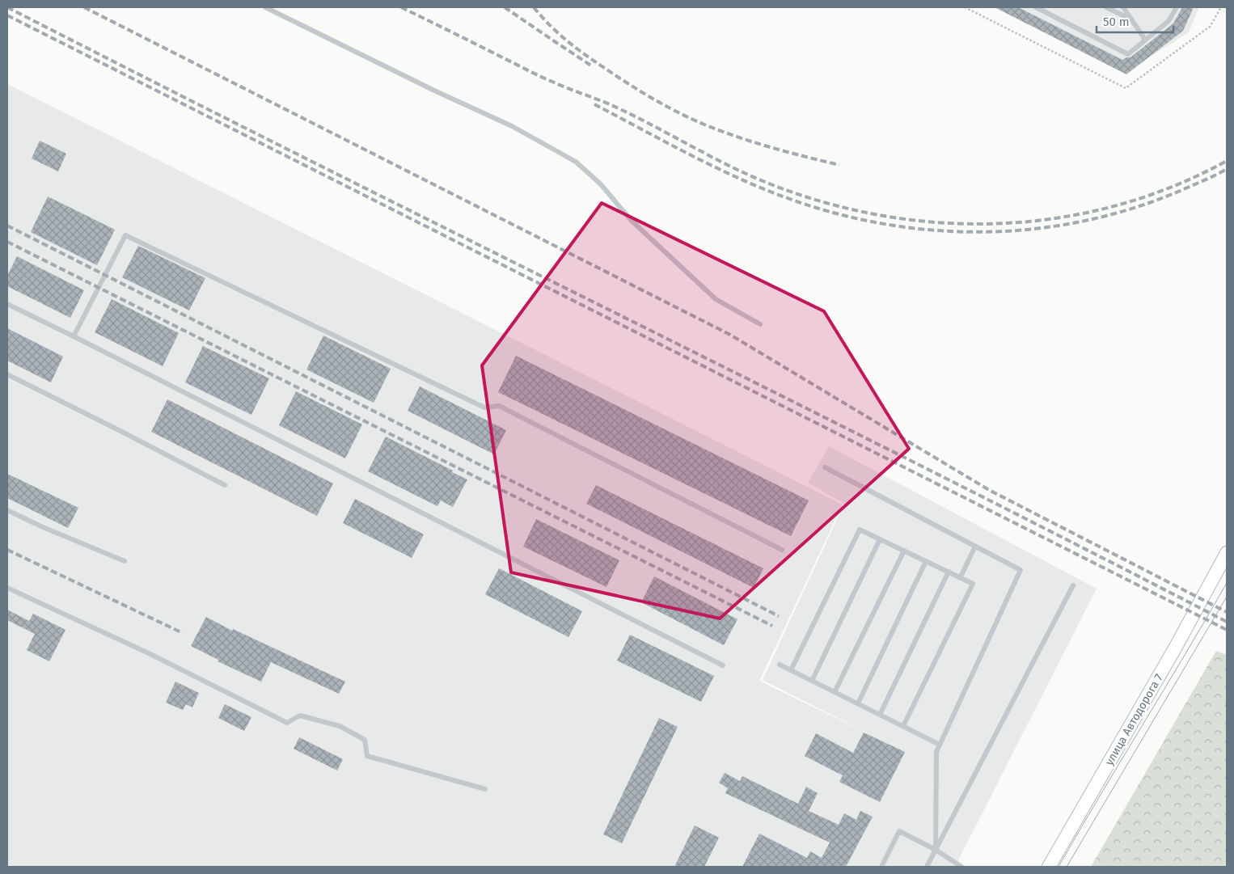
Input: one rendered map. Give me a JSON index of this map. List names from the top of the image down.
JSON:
{
  "streets": {
    "street": ["улица Автодорога 7"]
  },
  "scale_bar": "50 m"
}
